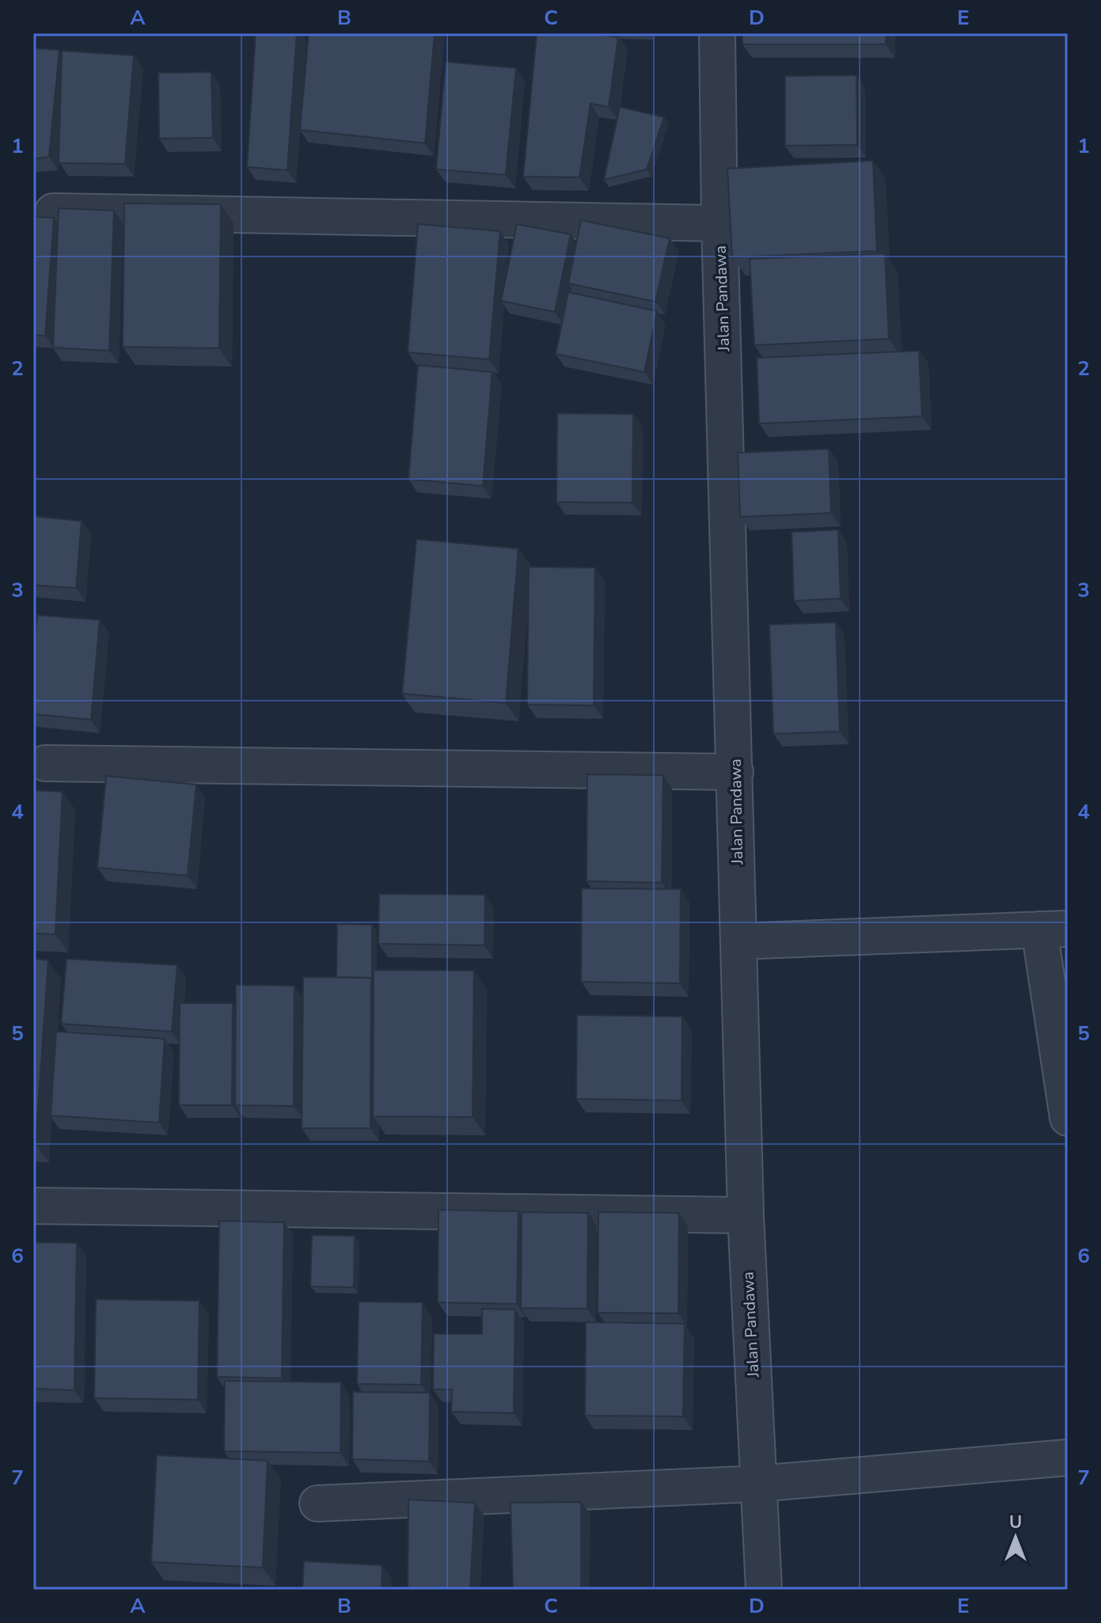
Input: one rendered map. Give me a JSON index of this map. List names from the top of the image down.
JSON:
{
  "streets": {
    "street": ["Jalan Pandawa"]
  },
  "north": "top",
  "grid": {
    "columns": [
      "A",
      "B",
      "C",
      "D",
      "E"
    ],
    "rows": [
      "1",
      "2",
      "3",
      "4",
      "5",
      "6",
      "7"
    ]
  }
}
